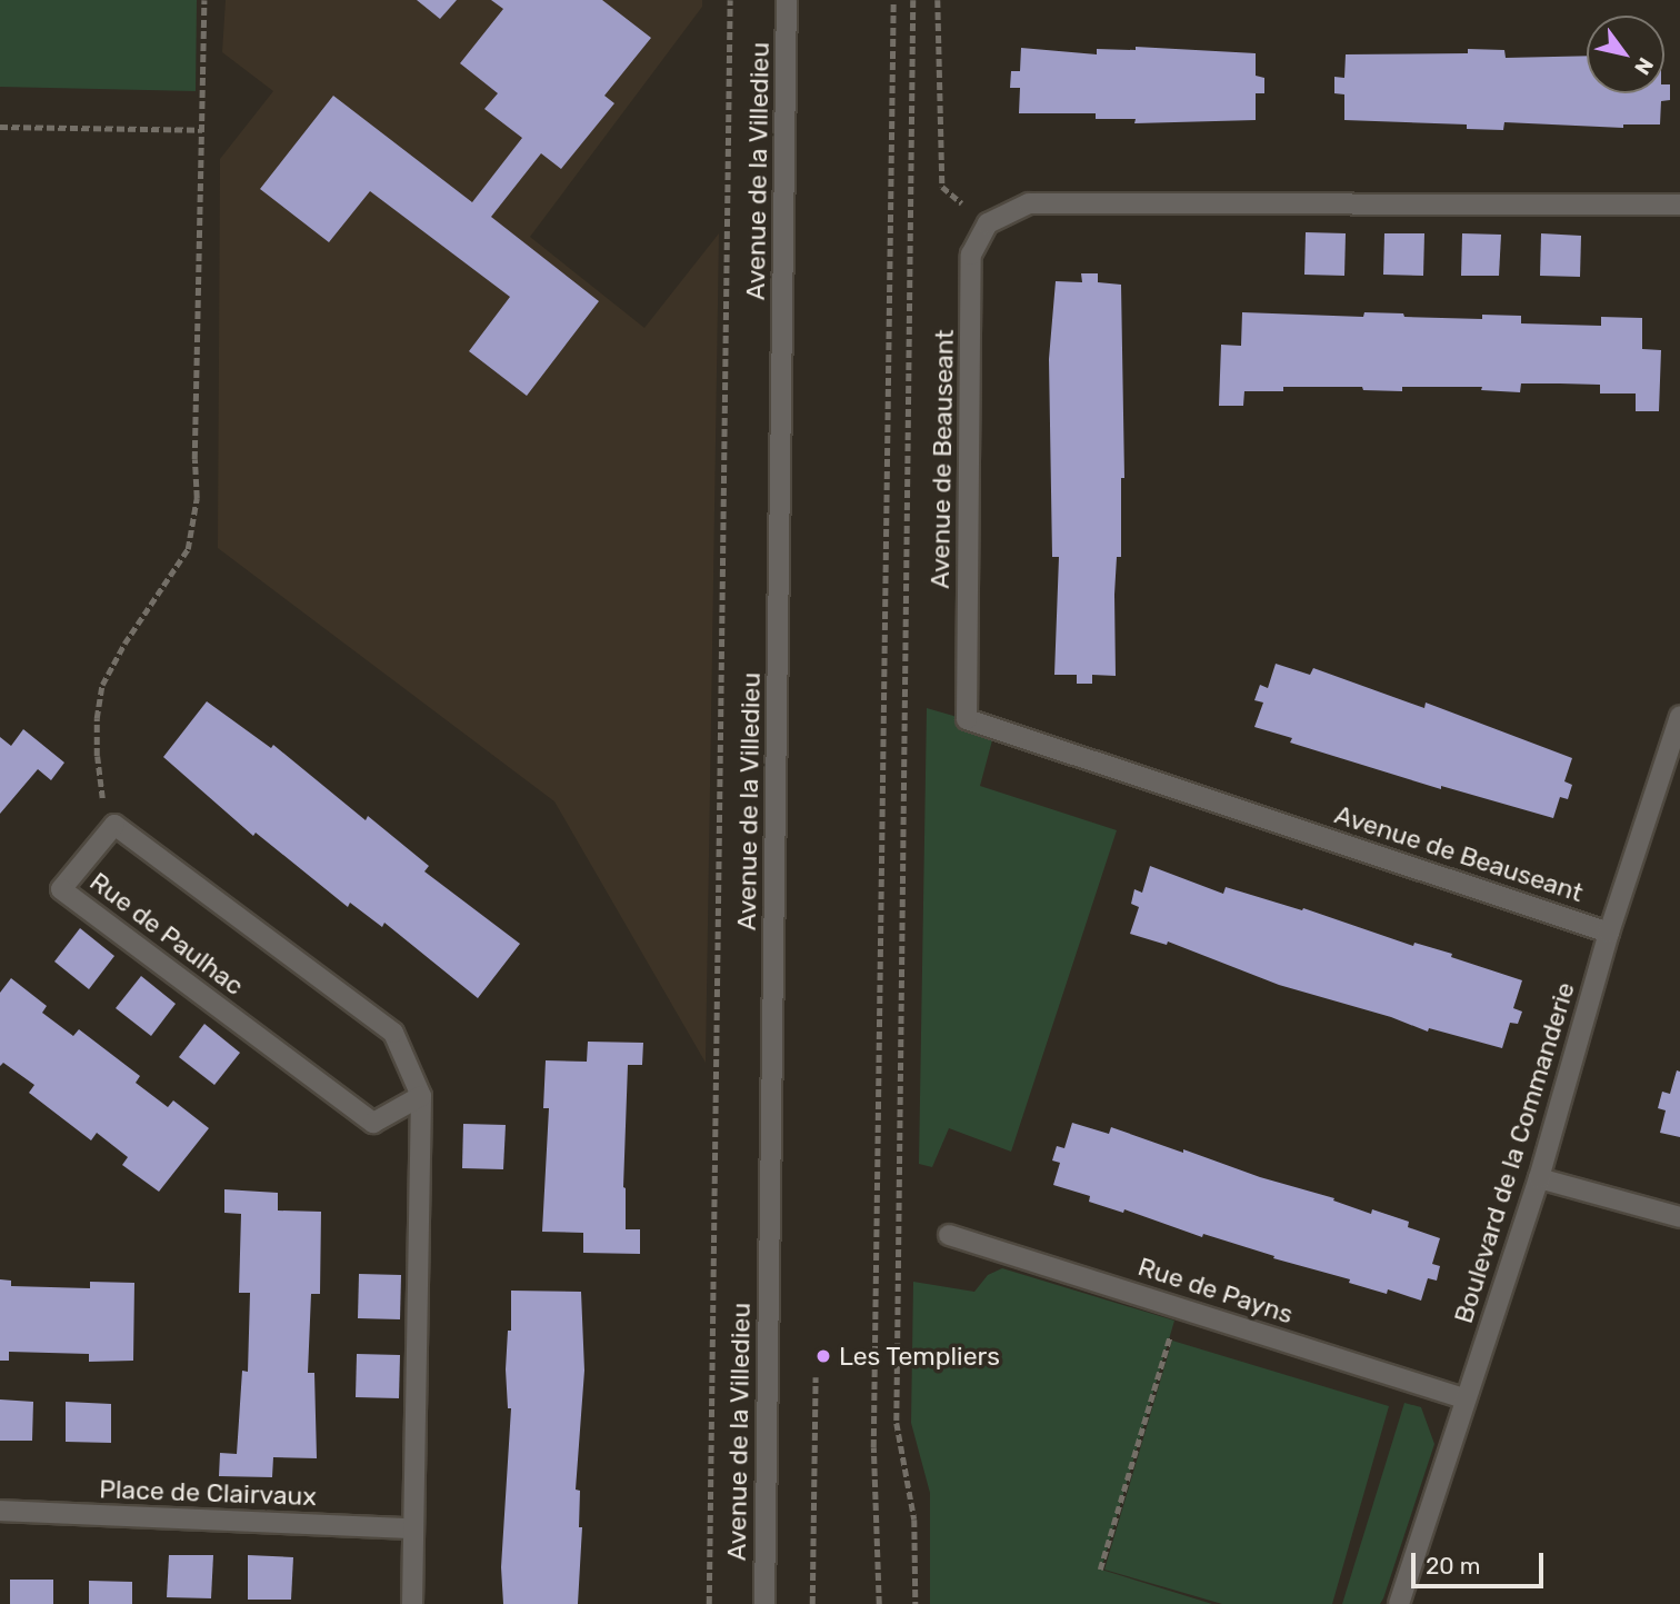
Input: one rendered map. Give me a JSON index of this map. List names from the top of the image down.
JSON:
{
  "streets": {
    "street": [
      "Avenue de la Villedieu",
      "Avenue de Beauseant",
      "Rue de Paulhac",
      "Boulevard de la Commanderie",
      "Rue de Payns",
      "Place de Clairvaux"
    ]
  },
  "crossings": [
    ["Avenue de Beauseant", "Boulevard de la Commanderie"],
    ["Boulevard de la Commanderie", "Rue de Payns"]
  ],
  "places": ["Les Templiers"],
  "scale_bar": "20 m",
  "north": "bottom right"
}
